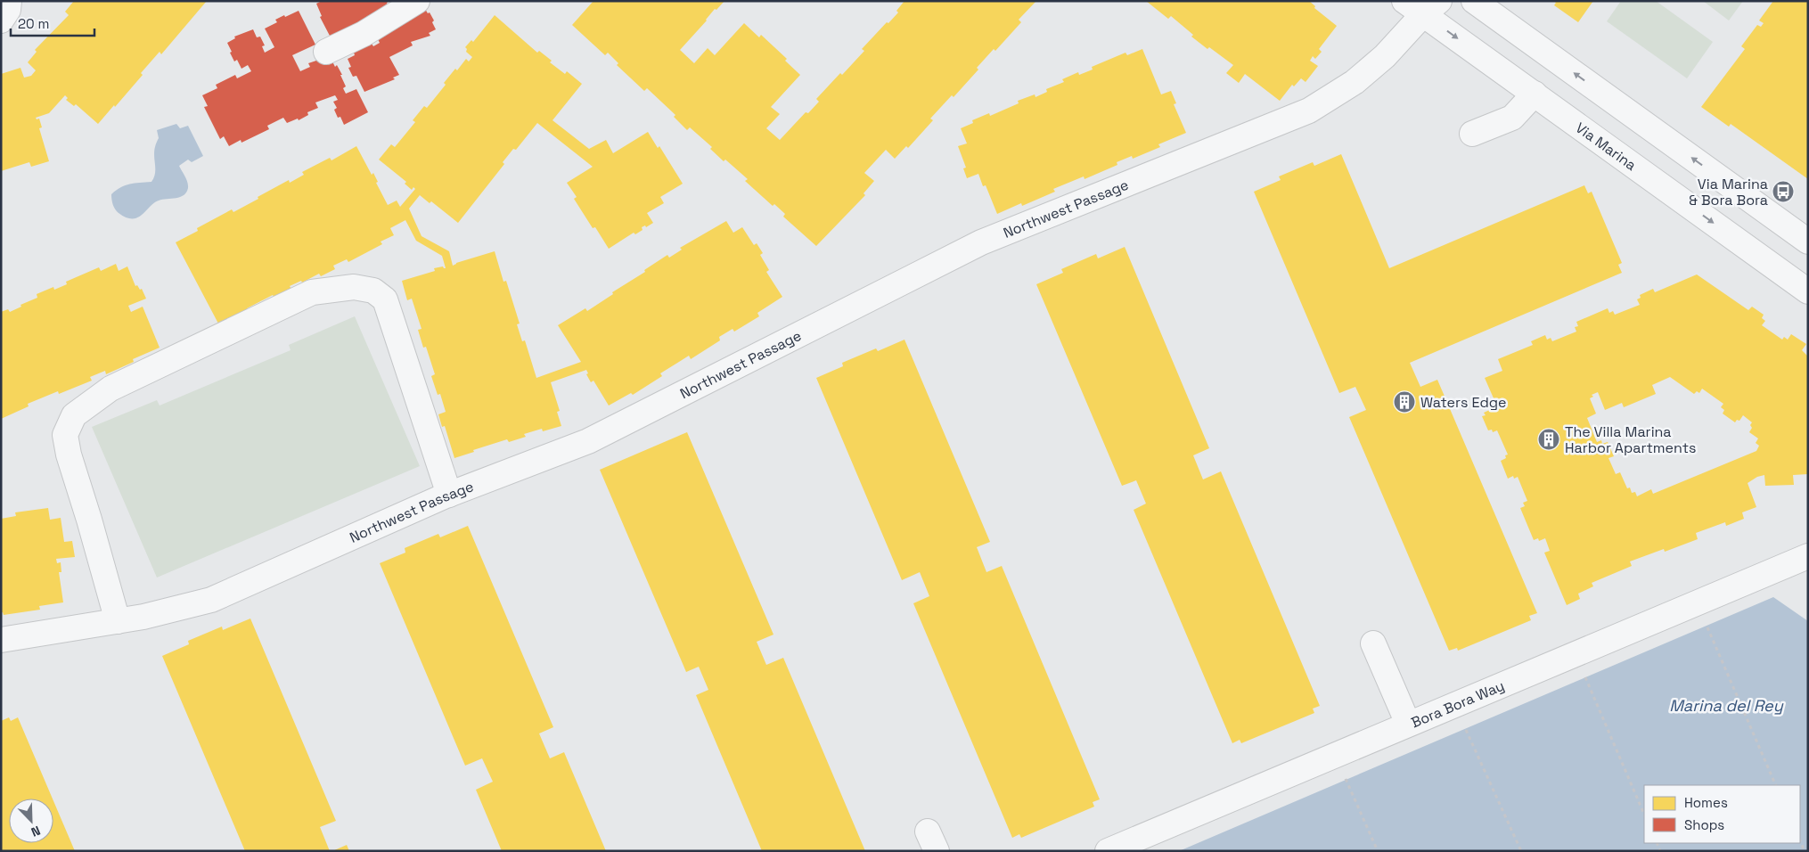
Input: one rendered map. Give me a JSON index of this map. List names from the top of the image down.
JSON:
{
  "streets": {
    "street": ["Via Marina", "Northwest Passage", "Bora Bora Way"]
  },
  "crossings": [
    ["Via Marina", "Northwest Passage"]
  ],
  "water": ["Marina del Rey"],
  "places": {
    "bus stop": ["Via Marina & Bora Bora"],
    "building": ["Waters Edge", "The Villa Marina Harbor Apartments"]
  },
  "legend": ["Homes", "Shops"],
  "scale_bar": "20 m",
  "north": "bottom right"
}
